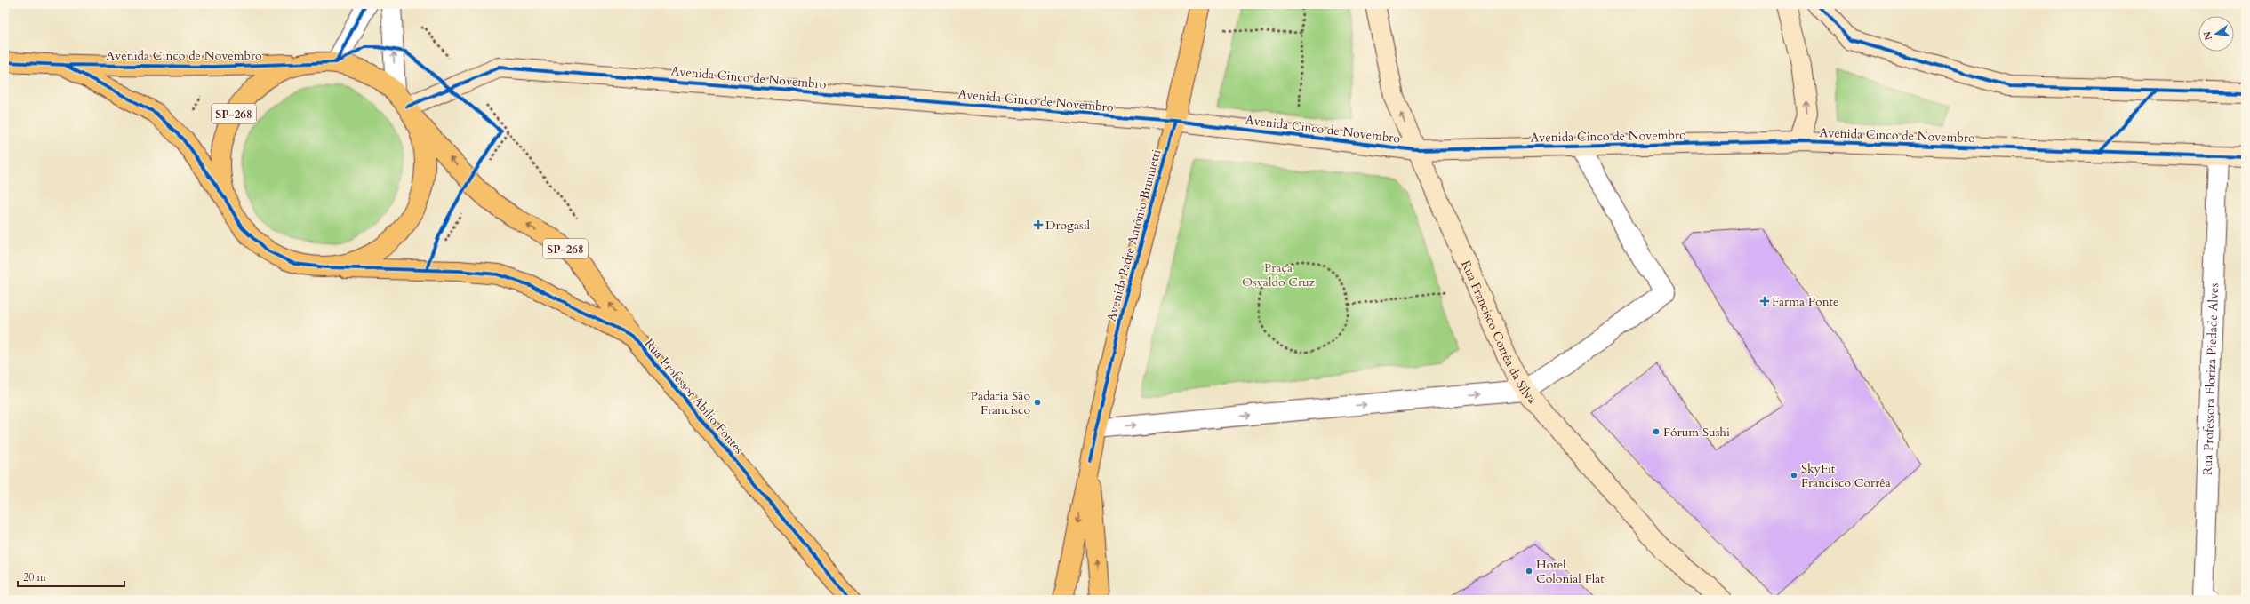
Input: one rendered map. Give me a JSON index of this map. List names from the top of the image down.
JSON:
{
  "streets": {
    "main road": [
      "Avenida Cinco de Novembro",
      "SP-268",
      "Avenida Padre Antônio Brunuetti",
      "Rua Francisco Corrêa da Silva",
      "Rua Professor Abílio Fontes"
    ],
    "street": ["Rua Professora Floriza Piedade Alves"]
  },
  "crossings": [
    ["Avenida Cinco de Novembro", "SP-268"],
    ["Avenida Cinco de Novembro", "Avenida Padre Antônio Brunuetti"],
    ["Avenida Cinco de Novembro", "Rua Francisco Corrêa da Silva"],
    ["Avenida Cinco de Novembro", "Rua Professora Floriza Piedade Alves"],
    ["Avenida Cinco de Novembro", "Rua Professor Abílio Fontes"],
    ["SP-268", "Rua Professor Abílio Fontes"]
  ],
  "parks": ["Praça Osvaldo Cruz"],
  "places": {
    "health": ["Drogasil", "Farma Ponte"],
    "other": [
      "Padaria São Francisco",
      "Fórum Sushi",
      "SkyFit Francisco Corrêa",
      "Hotel Colonial Flat"
    ]
  },
  "scale_bar": "20 m",
  "north": "left"
}
